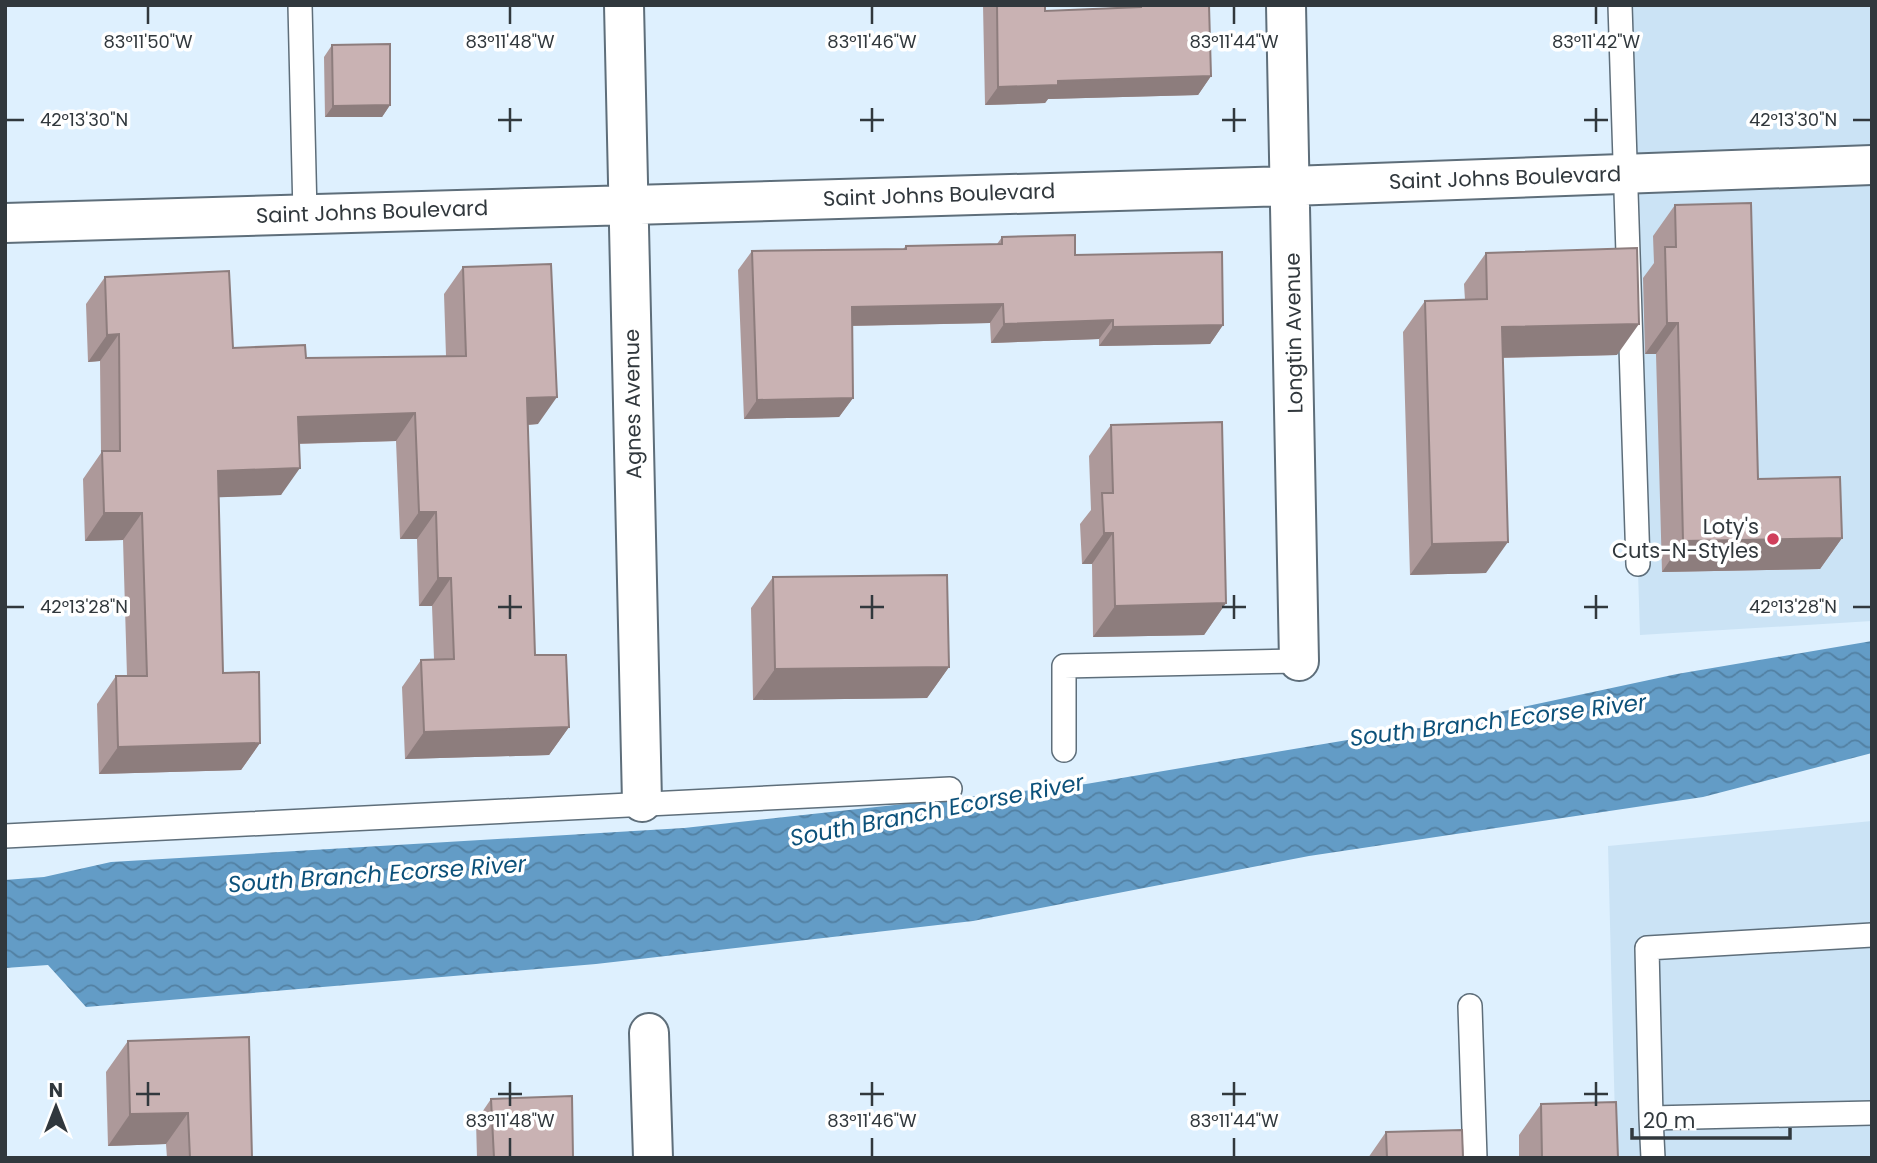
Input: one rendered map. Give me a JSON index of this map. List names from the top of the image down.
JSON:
{
  "streets": {
    "street": ["Saint Johns Boulevard", "Longtin Avenue", "Agnes Avenue"]
  },
  "crossings": [
    ["Saint Johns Boulevard", "Longtin Avenue"],
    ["Saint Johns Boulevard", "Agnes Avenue"]
  ],
  "water": ["South Branch Ecorse River"],
  "places": ["Loty's Cuts-N-Styles"],
  "scale_bar": "20 m",
  "north": "top",
  "coordinates": [
    "83°11'50\"W",
    "83°11'48\"W",
    "83°11'46\"W",
    "83°11'44\"W",
    "83°11'42\"W",
    "42°13'30\"N",
    "42°13'28\"N"
  ]
}
